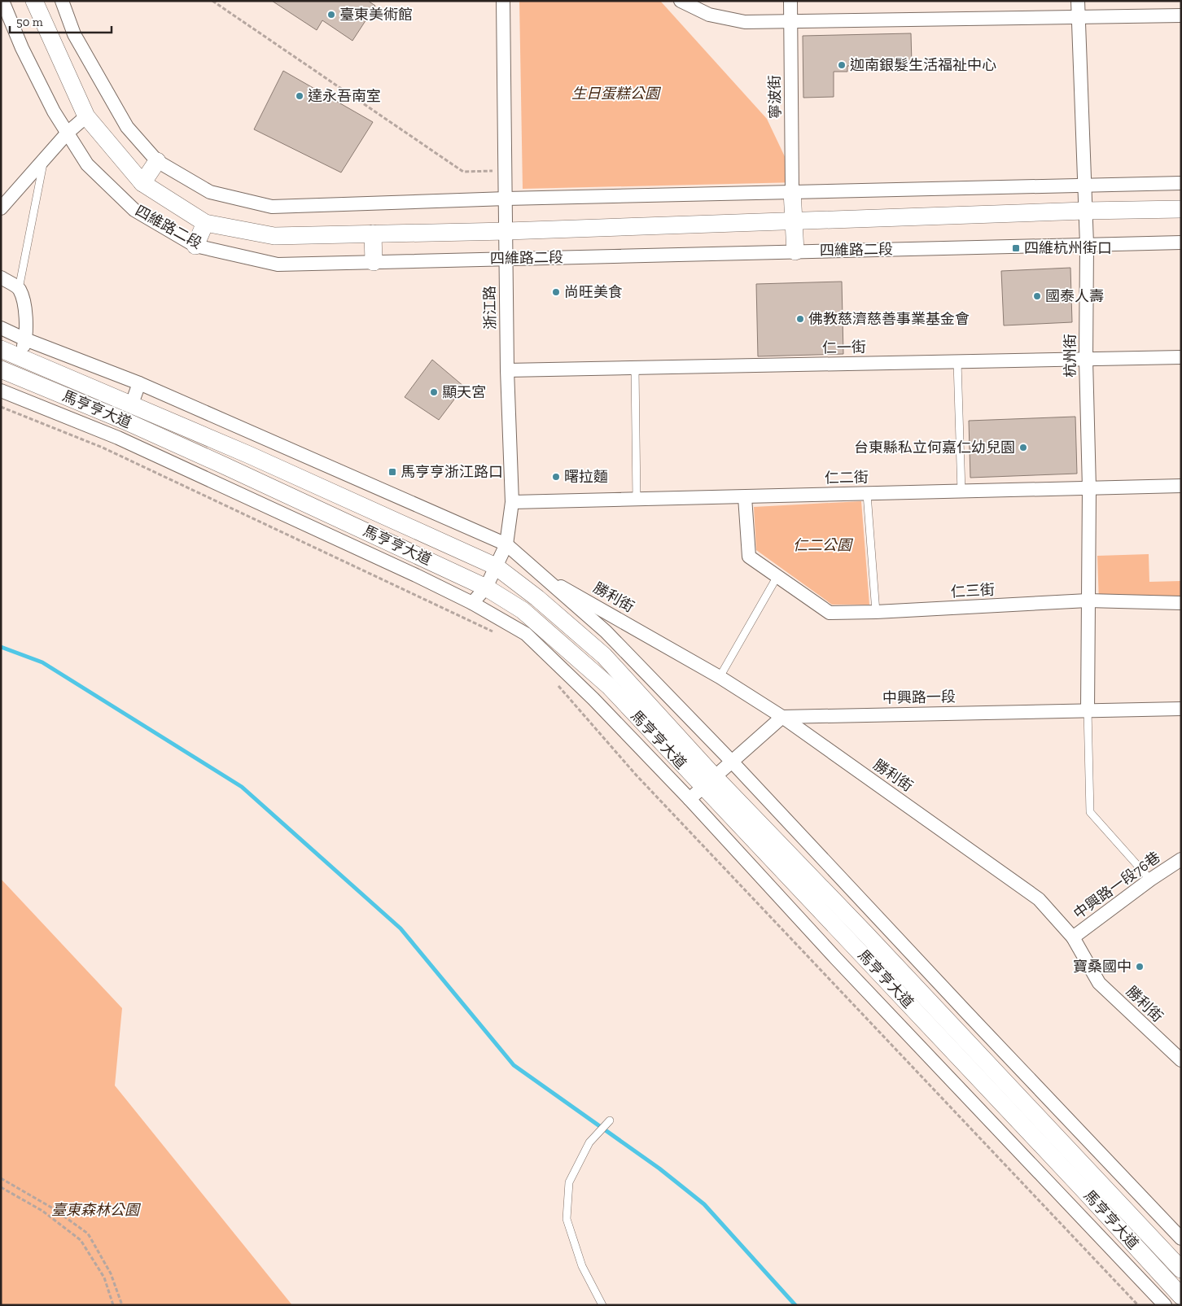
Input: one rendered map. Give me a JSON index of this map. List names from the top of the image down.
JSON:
{
  "streets": {
    "street": [
      "寧波街",
      "四維路二段",
      "浙江路",
      "仁一街",
      "杭州街",
      "馬亨亨大道",
      "仁二街",
      "仁三街",
      "勝利街",
      "中興路一段",
      "中興路一段76巷"
    ]
  },
  "crossings": [
    ["四維路二段", "浙江路"],
    ["四維路二段", "杭州街"],
    ["浙江路", "仁一街"],
    ["浙江路", "馬亨亨大道"],
    ["浙江路", "仁二街"],
    ["仁一街", "杭州街"],
    ["杭州街", "仁二街"],
    ["杭州街", "仁三街"],
    ["杭州街", "中興路一段"],
    ["仁二街", "仁三街"],
    ["勝利街", "中興路一段"],
    ["勝利街", "中興路一段76巷"]
  ],
  "parks": ["生日蛋糕公園", "仁二公園", "臺東森林公園"],
  "places": {
    "other": [
      "臺東美術館",
      "迦南銀髮生活福祉中心",
      "達永吾南室",
      "尚旺美食",
      "國泰人壽",
      "佛教慈濟慈善事業基金會",
      "顯天宮",
      "台東縣私立何嘉仁幼兒園",
      "曙拉麵",
      "寶桑國中"
    ],
    "transit": ["四維杭州街口", "馬亨亨浙江路口"]
  },
  "scale_bar": "50 m"
}
